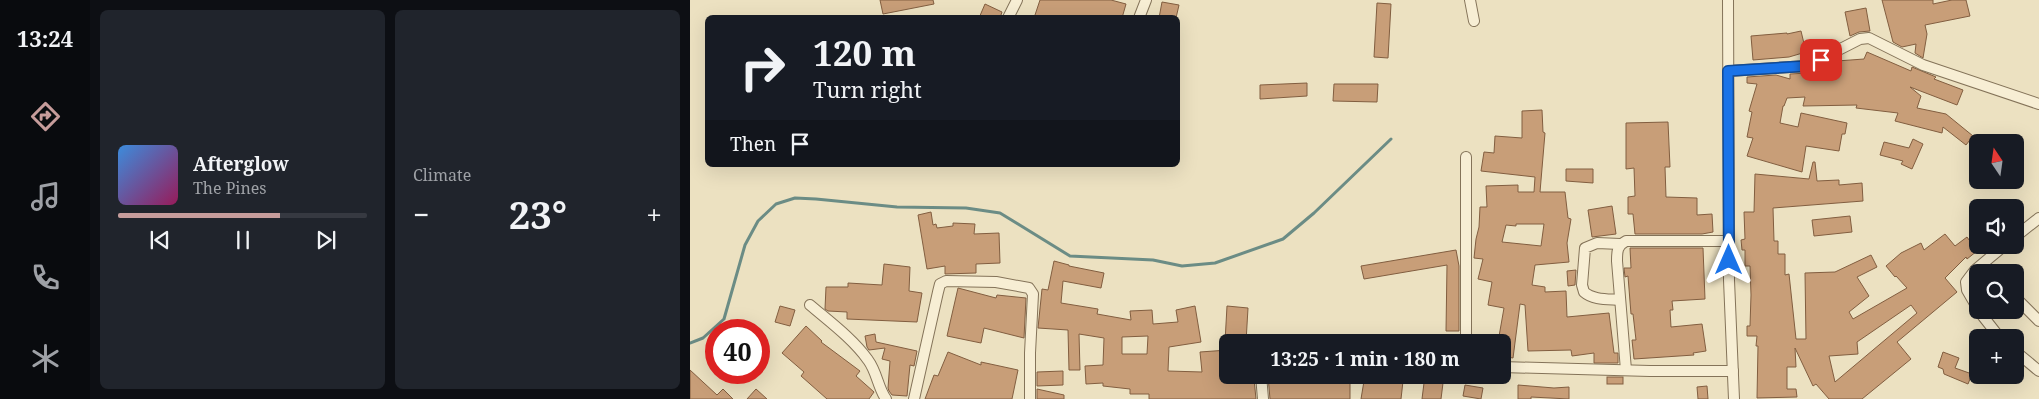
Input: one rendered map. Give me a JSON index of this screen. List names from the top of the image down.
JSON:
{
  "north": "top",
  "page": {
    "tabs": "13:24",
    "tile": "Climate",
    "turn": ["120 m", "Turn right"],
    "then": "Then",
    "map_buttons": "+",
    "song": ["Afterglow", "The Pines"],
    "heat": ["−", "23°", "+"],
    "limit": "40",
    "trip": "13:25 · 1 min · 180 m"
  }
}
